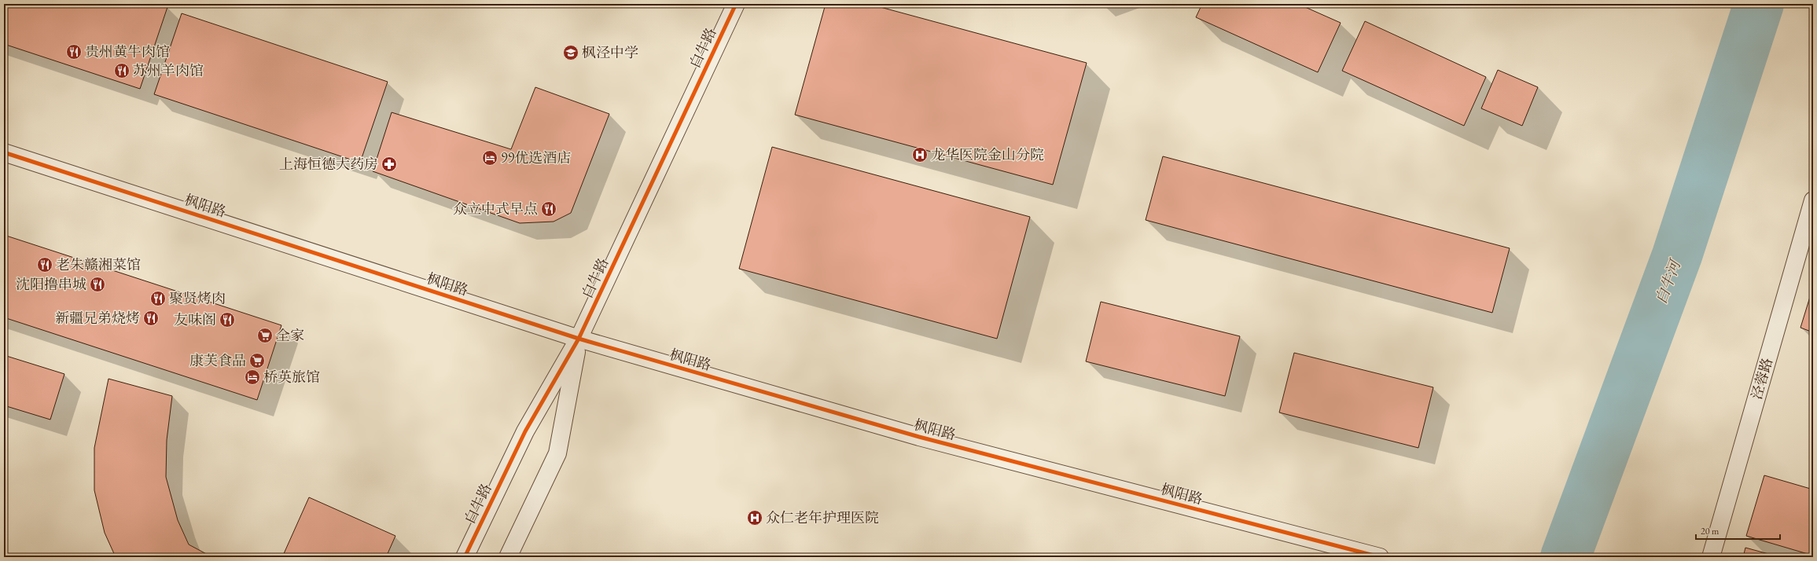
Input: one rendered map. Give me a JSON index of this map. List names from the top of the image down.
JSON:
{
  "streets": {
    "street": ["白牛路", "枫阳路", "泾蓉路"]
  },
  "crossings": [
    ["白牛路", "枫阳路"]
  ],
  "water": ["白牛河"],
  "places": {
    "restaurant": [
      "贵州黄牛肉馆",
      "苏州羊肉馆",
      "众立中式早点",
      "老朱赣湘菜馆",
      "沈阳撸串城",
      "聚贤烤肉",
      "新疆兄弟烧烤",
      "友味阁"
    ],
    "school or university": ["枫泾中学"],
    "hospital": ["龙华医院金山分院", "众仁老年护理医院"],
    "hotel": ["99优选酒店", "桥英旅馆"],
    "pharmacy": ["上海恒德大药房"],
    "supermarket": ["全家", "康芙食品"]
  },
  "scale_bar": "20 m"
}
